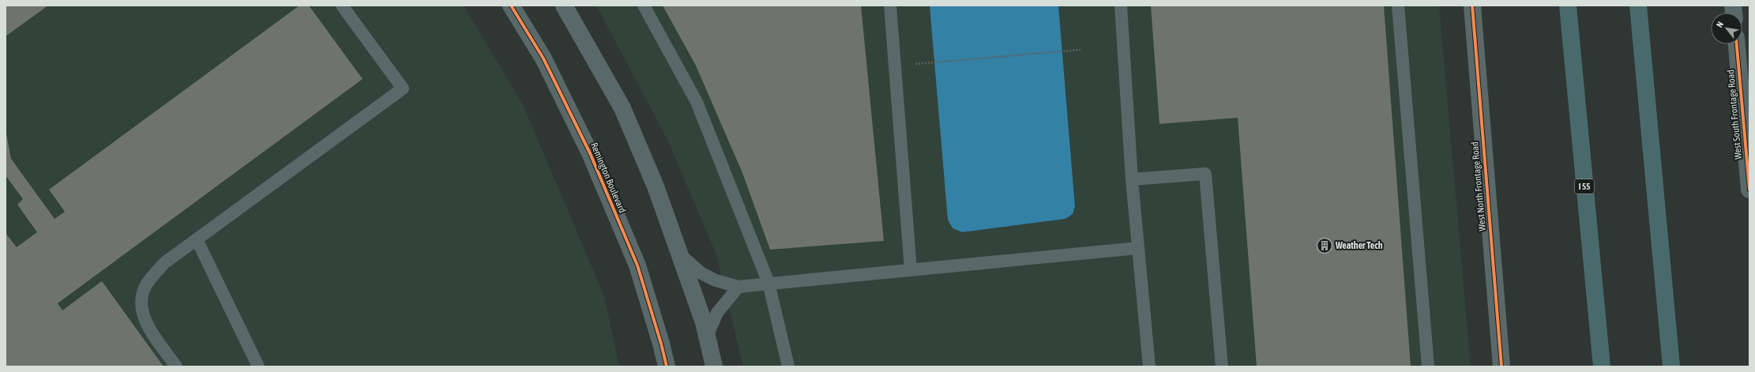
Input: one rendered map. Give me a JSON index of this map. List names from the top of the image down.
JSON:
{
  "streets": {
    "highway": ["I 55"],
    "street": ["West South Frontage Road", "Remington Boulevard", "West North Frontage Road"]
  },
  "places": {
    "building": ["Weather Tech"]
  },
  "north": "top left"
}
